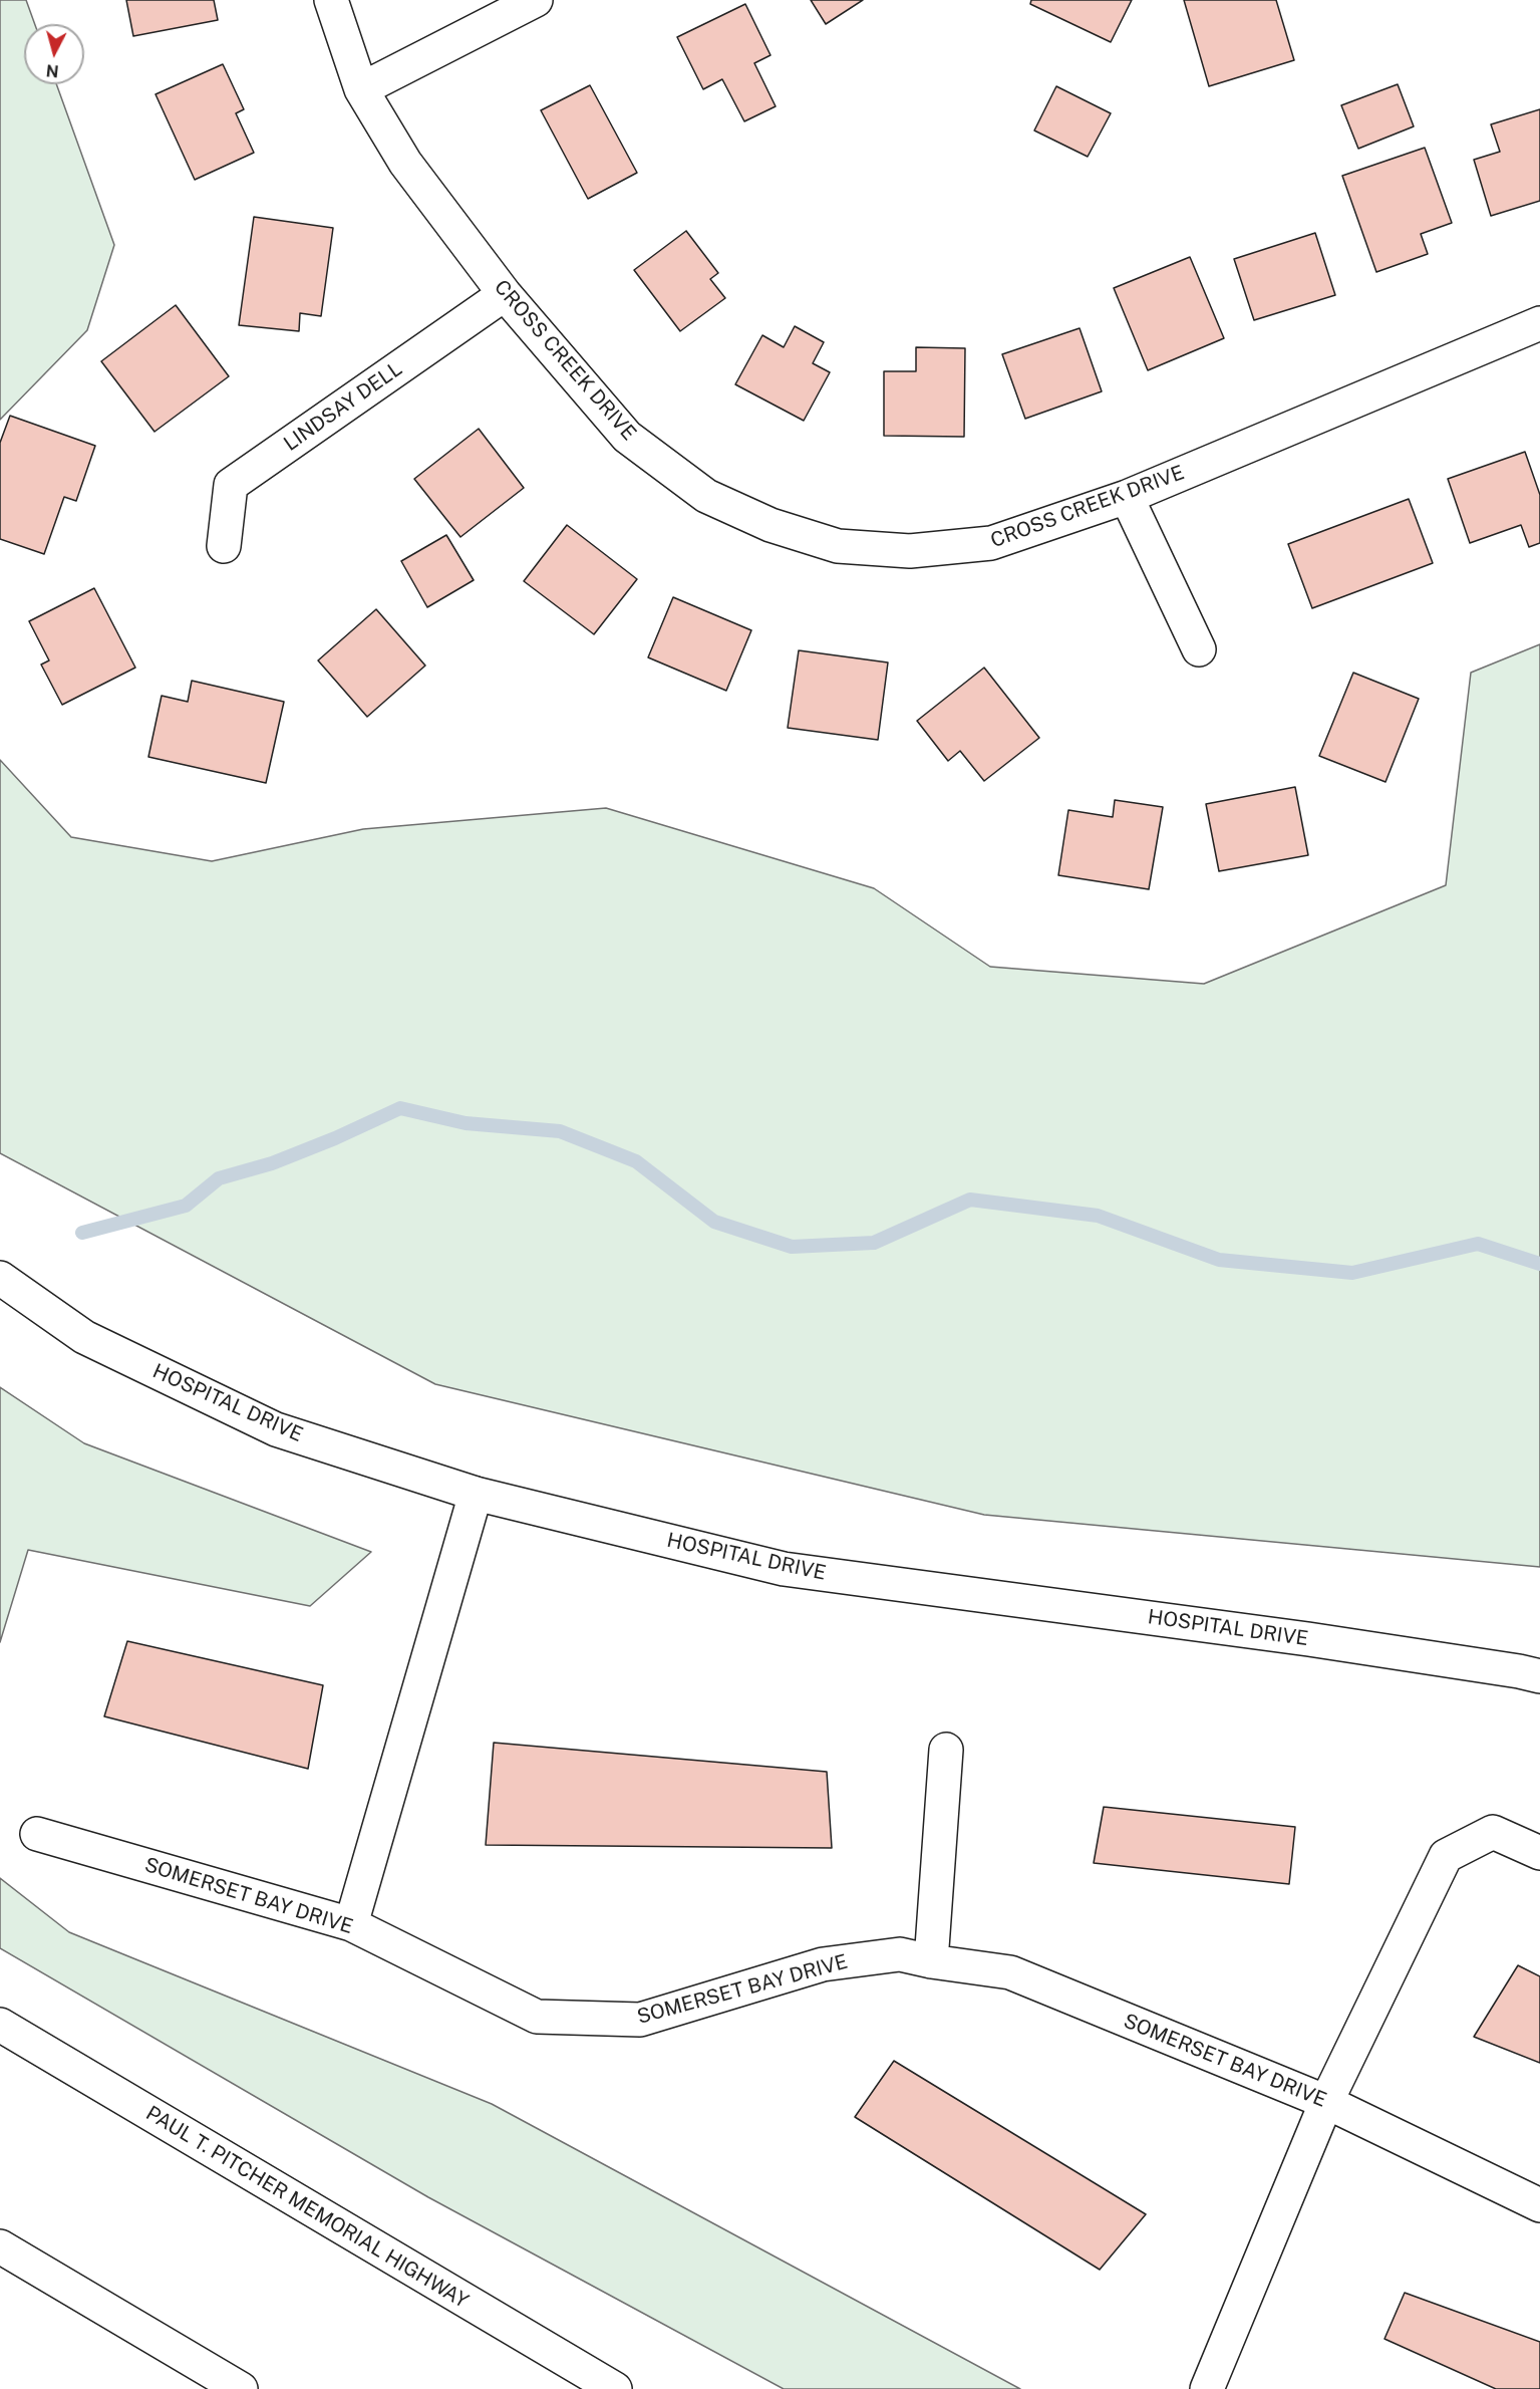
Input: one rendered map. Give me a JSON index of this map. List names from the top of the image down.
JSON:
{
  "streets": {
    "main road": [
      "CROSS CREEK DRIVE",
      "LINDSAY DELL",
      "HOSPITAL DRIVE",
      "SOMERSET BAY DRIVE",
      "PAUL T. PITCHER MEMORIAL HIGHWAY"
    ]
  },
  "crossings": [
    ["CROSS CREEK DRIVE", "LINDSAY DELL"]
  ],
  "north": "bottom"
}
